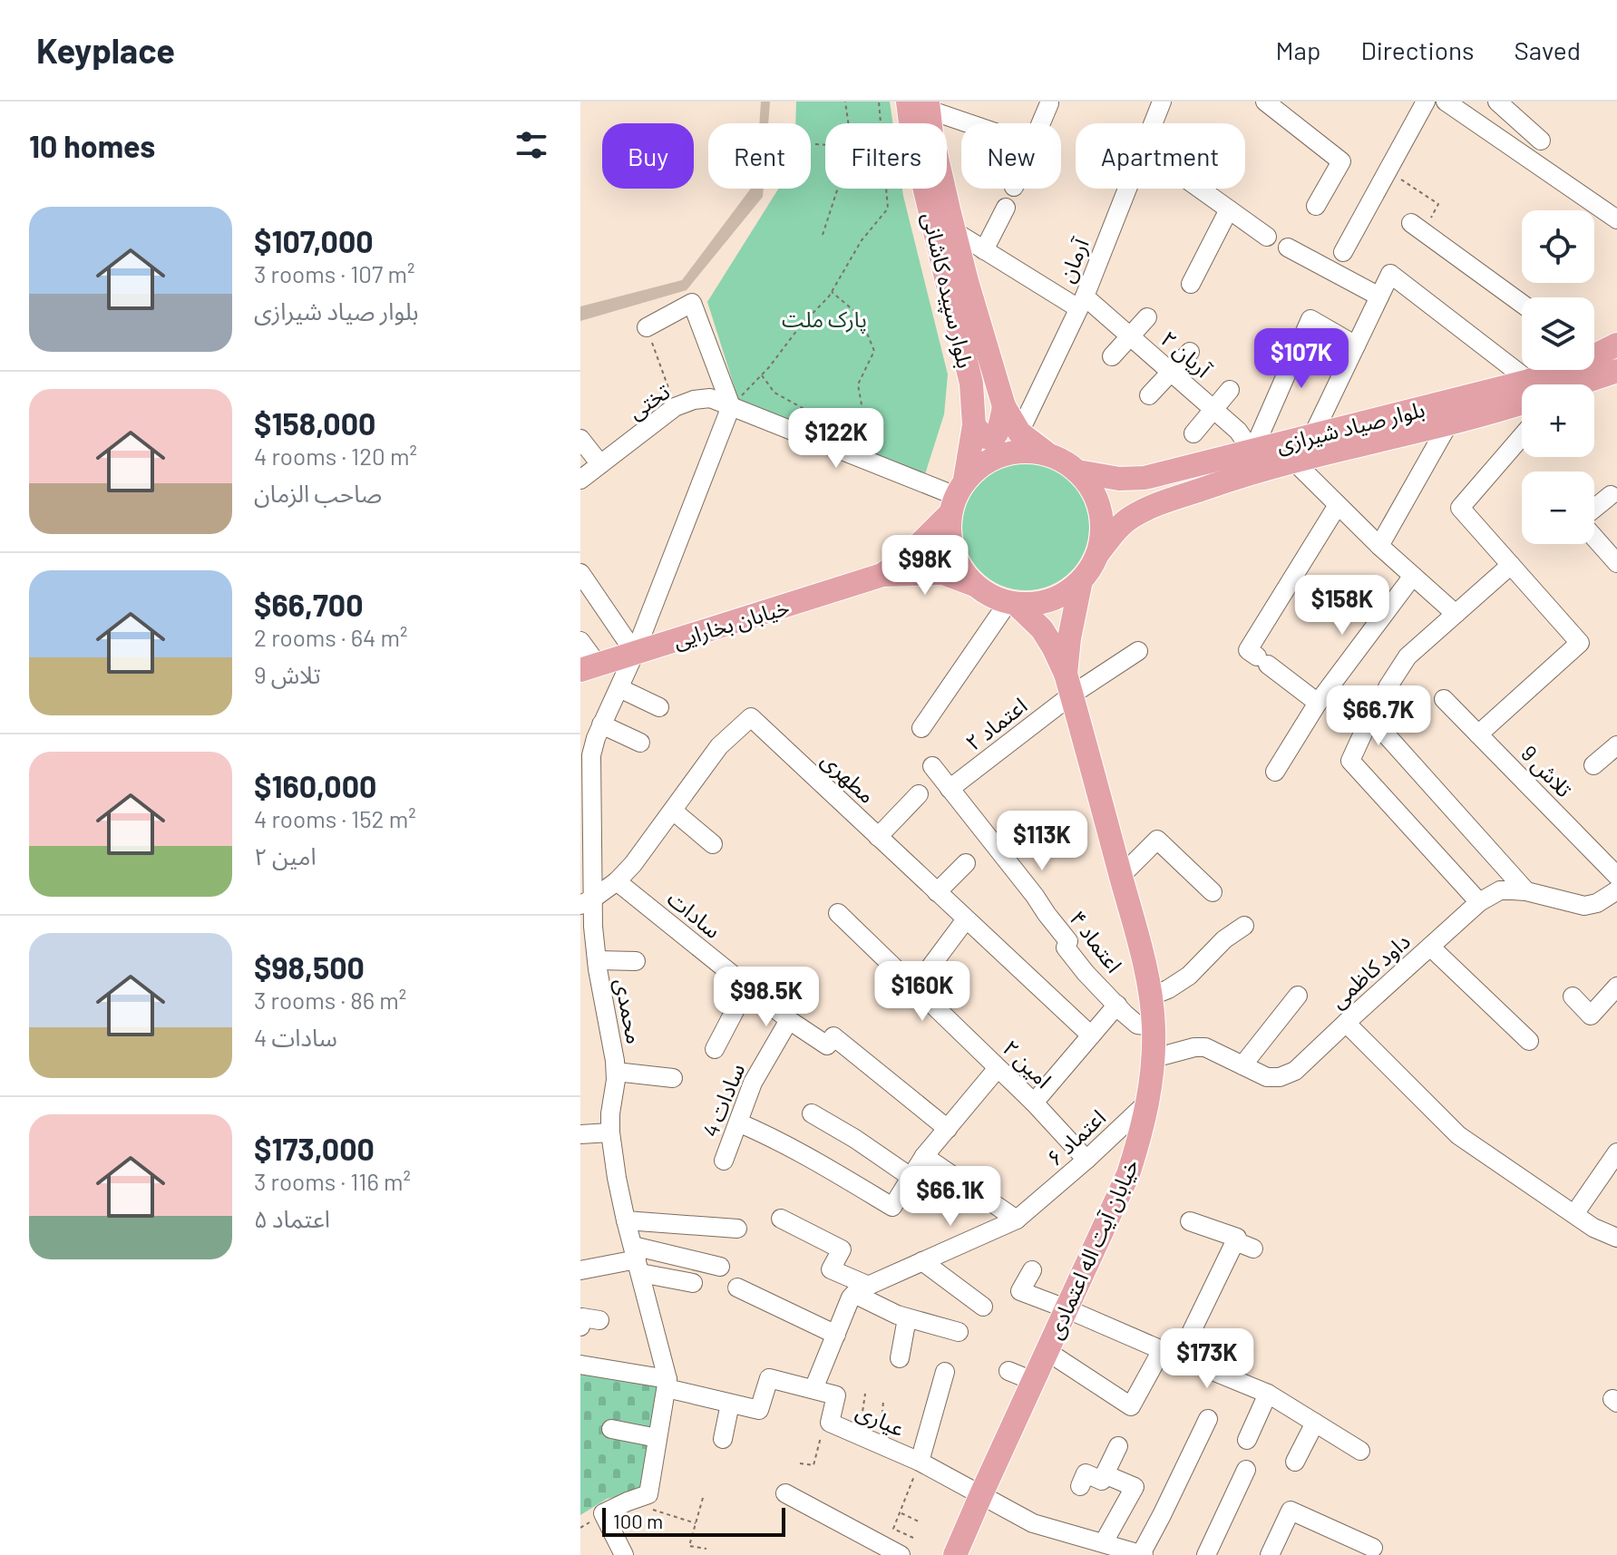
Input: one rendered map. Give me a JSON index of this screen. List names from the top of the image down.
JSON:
{
  "streets": {
    "main road": [
      "بلوار سپیده کاشانی",
      "بلوار صیاد شیرازی",
      "خیابان بخارایی",
      "خیابان آیت اله اعتمادی"
    ],
    "street": [
      "آرمان",
      "آریان ۲",
      "تختی",
      "اعتماد ۲",
      "تلاش 9",
      "مطهری",
      "سادات",
      "اعتماد ۴",
      "داود کاظمی",
      "محمدی",
      "امین ۲",
      "سادات 4",
      "اعتماد ۶",
      "عیاری"
    ]
  },
  "crossings": [
    ["آرمان", "بلوار سپیده کاشانی"],
    ["آرمان", "آریان ۲"],
    ["بلوار سپیده کاشانی", "آریان ۲"],
    ["بلوار سپیده کاشانی", "تختی"],
    ["بلوار سپیده کاشانی", "بلوار صیاد شیرازی"],
    ["بلوار سپیده کاشانی", "خیابان بخارایی"],
    ["آریان ۲", "بلوار صیاد شیرازی"],
    ["تختی", "بلوار صیاد شیرازی"],
    ["تختی", "خیابان بخارایی"],
    ["تختی", "محمدی"],
    ["بلوار صیاد شیرازی", "خیابان بخارایی"],
    ["خیابان بخارایی", "محمدی"],
    ["اعتماد ۲", "اعتماد ۴"],
    ["اعتماد ۲", "خیابان آیت اله اعتمادی"],
    ["مطهری", "سادات"],
    ["مطهری", "محمدی"],
    ["سادات", "سادات 4"],
    ["اعتماد ۴", "خیابان آیت اله اعتمادی"],
    ["داود کاظمی", "خیابان آیت اله اعتمادی"],
    ["امین ۲", "اعتماد ۶"],
    ["اعتماد ۶", "خیابان آیت اله اعتمادی"],
    ["خیابان آیت اله اعتمادی", "عیاری"]
  ],
  "parks": ["پارک ملت"],
  "scale_bar": "100 m",
  "page": {
    "header": "Keyplace",
    "nav": ["Map", "Directions", "Saved"],
    "heading": "10 homes",
    "chip": [
      "Buy",
      "Rent",
      "Filters",
      "New",
      "Apartment"
    ],
    "list": [
      {
        "name": "$107,000",
        "note": "3 rooms · 107 m² · بلوار صیاد شیرازی"
      },
      {
        "name": "$158,000",
        "note": "4 rooms · 120 m² · صاحب الزمان"
      },
      {
        "name": "$66,700",
        "note": "2 rooms · 64 m² · تلاش 9"
      },
      {
        "name": "$160,000",
        "note": "4 rooms · 152 m² · امین ۲"
      },
      {
        "name": "$98,500",
        "note": "3 rooms · 86 m² · سادات 4"
      },
      {
        "name": "$173,000",
        "note": "3 rooms · 116 m² · اعتماد ۵"
      }
    ],
    "map_buttons": ["+", "−"],
    "price": [
      "$107K",
      "$122K",
      "$98K",
      "$158K",
      "$66.7K",
      "$113K",
      "$160K",
      "$98.5K",
      "$66.1K",
      "$173K"
    ],
    "scale": "100 m"
  }
}
